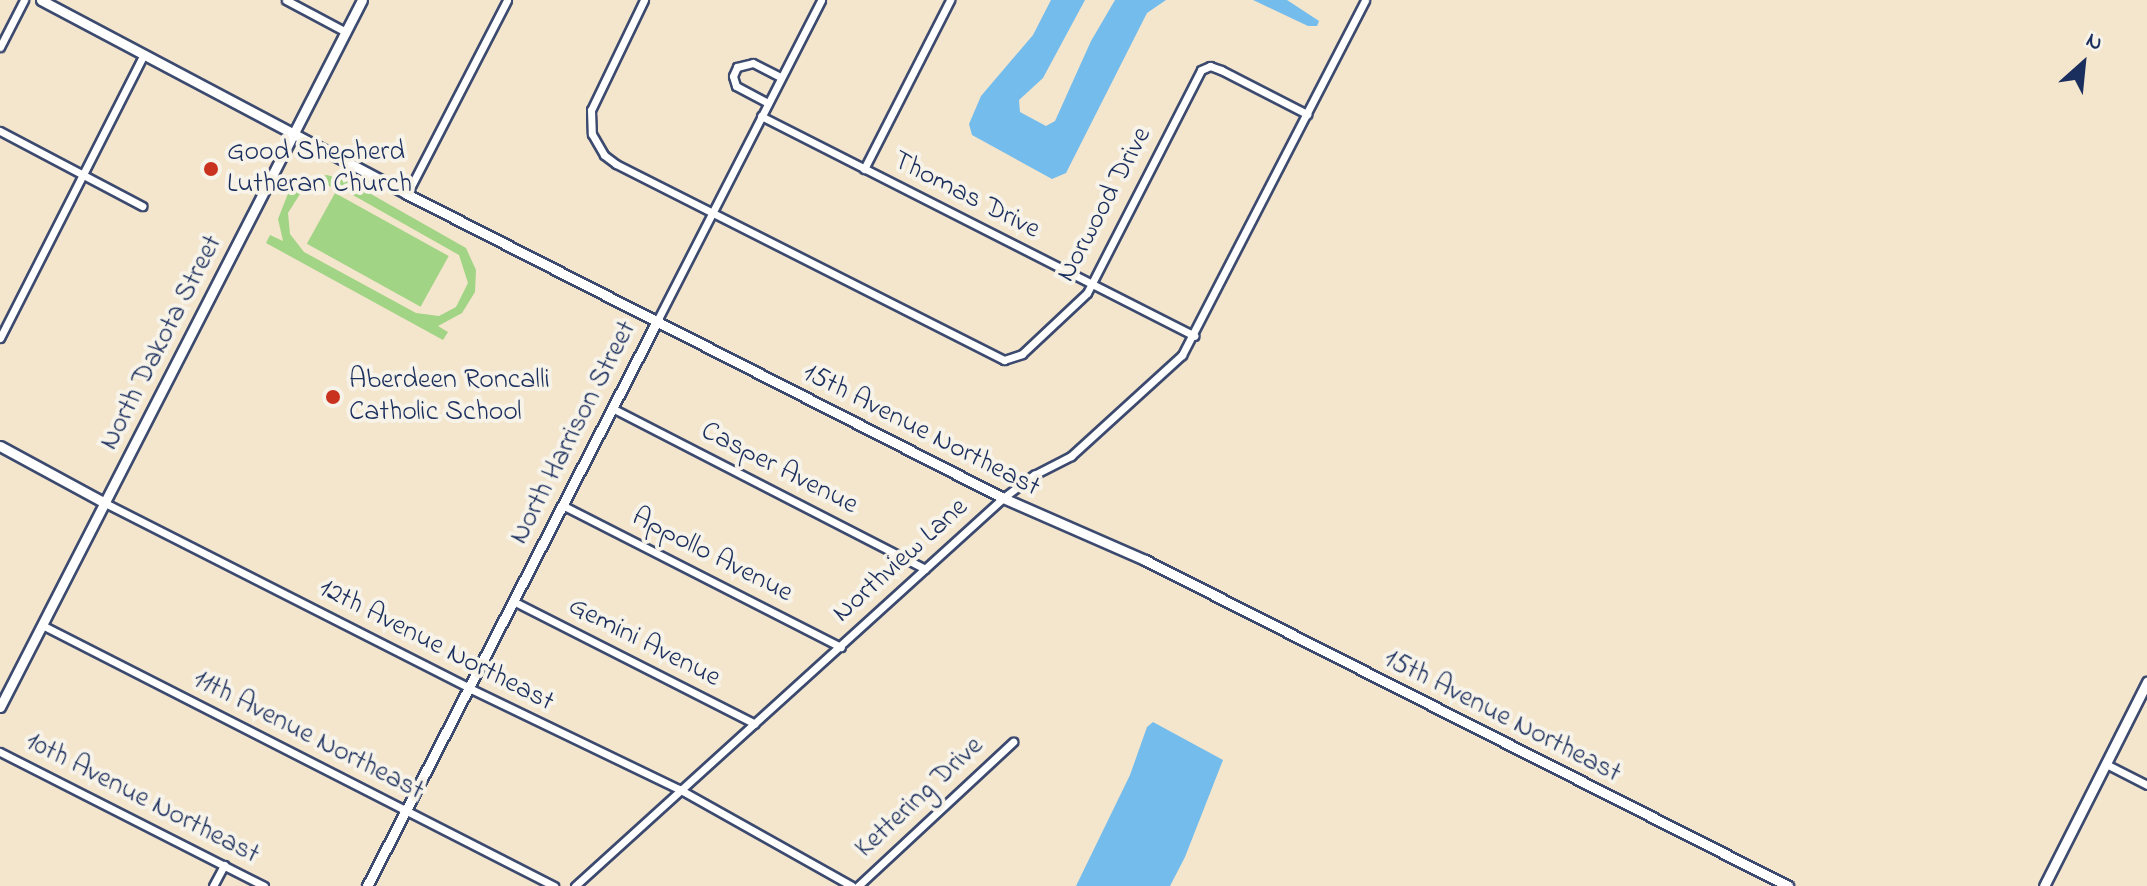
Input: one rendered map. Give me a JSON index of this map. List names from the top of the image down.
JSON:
{
  "streets": {
    "street": [
      "Thomas Drive",
      "Norwood Drive",
      "North Dakota Street",
      "15th Avenue Northeast",
      "North Harrison Street",
      "Casper Avenue",
      "Appollo Avenue",
      "Northview Lane",
      "Gemini Avenue",
      "12th Avenue Northeast",
      "11th Avenue Northeast",
      "Kettering Drive",
      "10th Avenue Northeast"
    ]
  },
  "crossings": [
    ["Thomas Drive", "Norwood Drive"],
    ["Thomas Drive", "North Harrison Street"],
    ["Thomas Drive", "Northview Lane"],
    ["Norwood Drive", "North Harrison Street"],
    ["Norwood Drive", "Northview Lane"],
    ["North Dakota Street", "15th Avenue Northeast"],
    ["North Dakota Street", "12th Avenue Northeast"],
    ["North Dakota Street", "11th Avenue Northeast"],
    ["15th Avenue Northeast", "North Harrison Street"],
    ["15th Avenue Northeast", "Northview Lane"],
    ["North Harrison Street", "Casper Avenue"],
    ["North Harrison Street", "Appollo Avenue"],
    ["North Harrison Street", "Gemini Avenue"],
    ["North Harrison Street", "12th Avenue Northeast"],
    ["North Harrison Street", "11th Avenue Northeast"],
    ["Casper Avenue", "Northview Lane"],
    ["Appollo Avenue", "Northview Lane"],
    ["Northview Lane", "Gemini Avenue"],
    ["Northview Lane", "12th Avenue Northeast"],
    ["12th Avenue Northeast", "Kettering Drive"]
  ],
  "places": ["Good Shepherd Lutheran Church", "Aberdeen Roncalli Catholic School"],
  "north": "top right"
}
